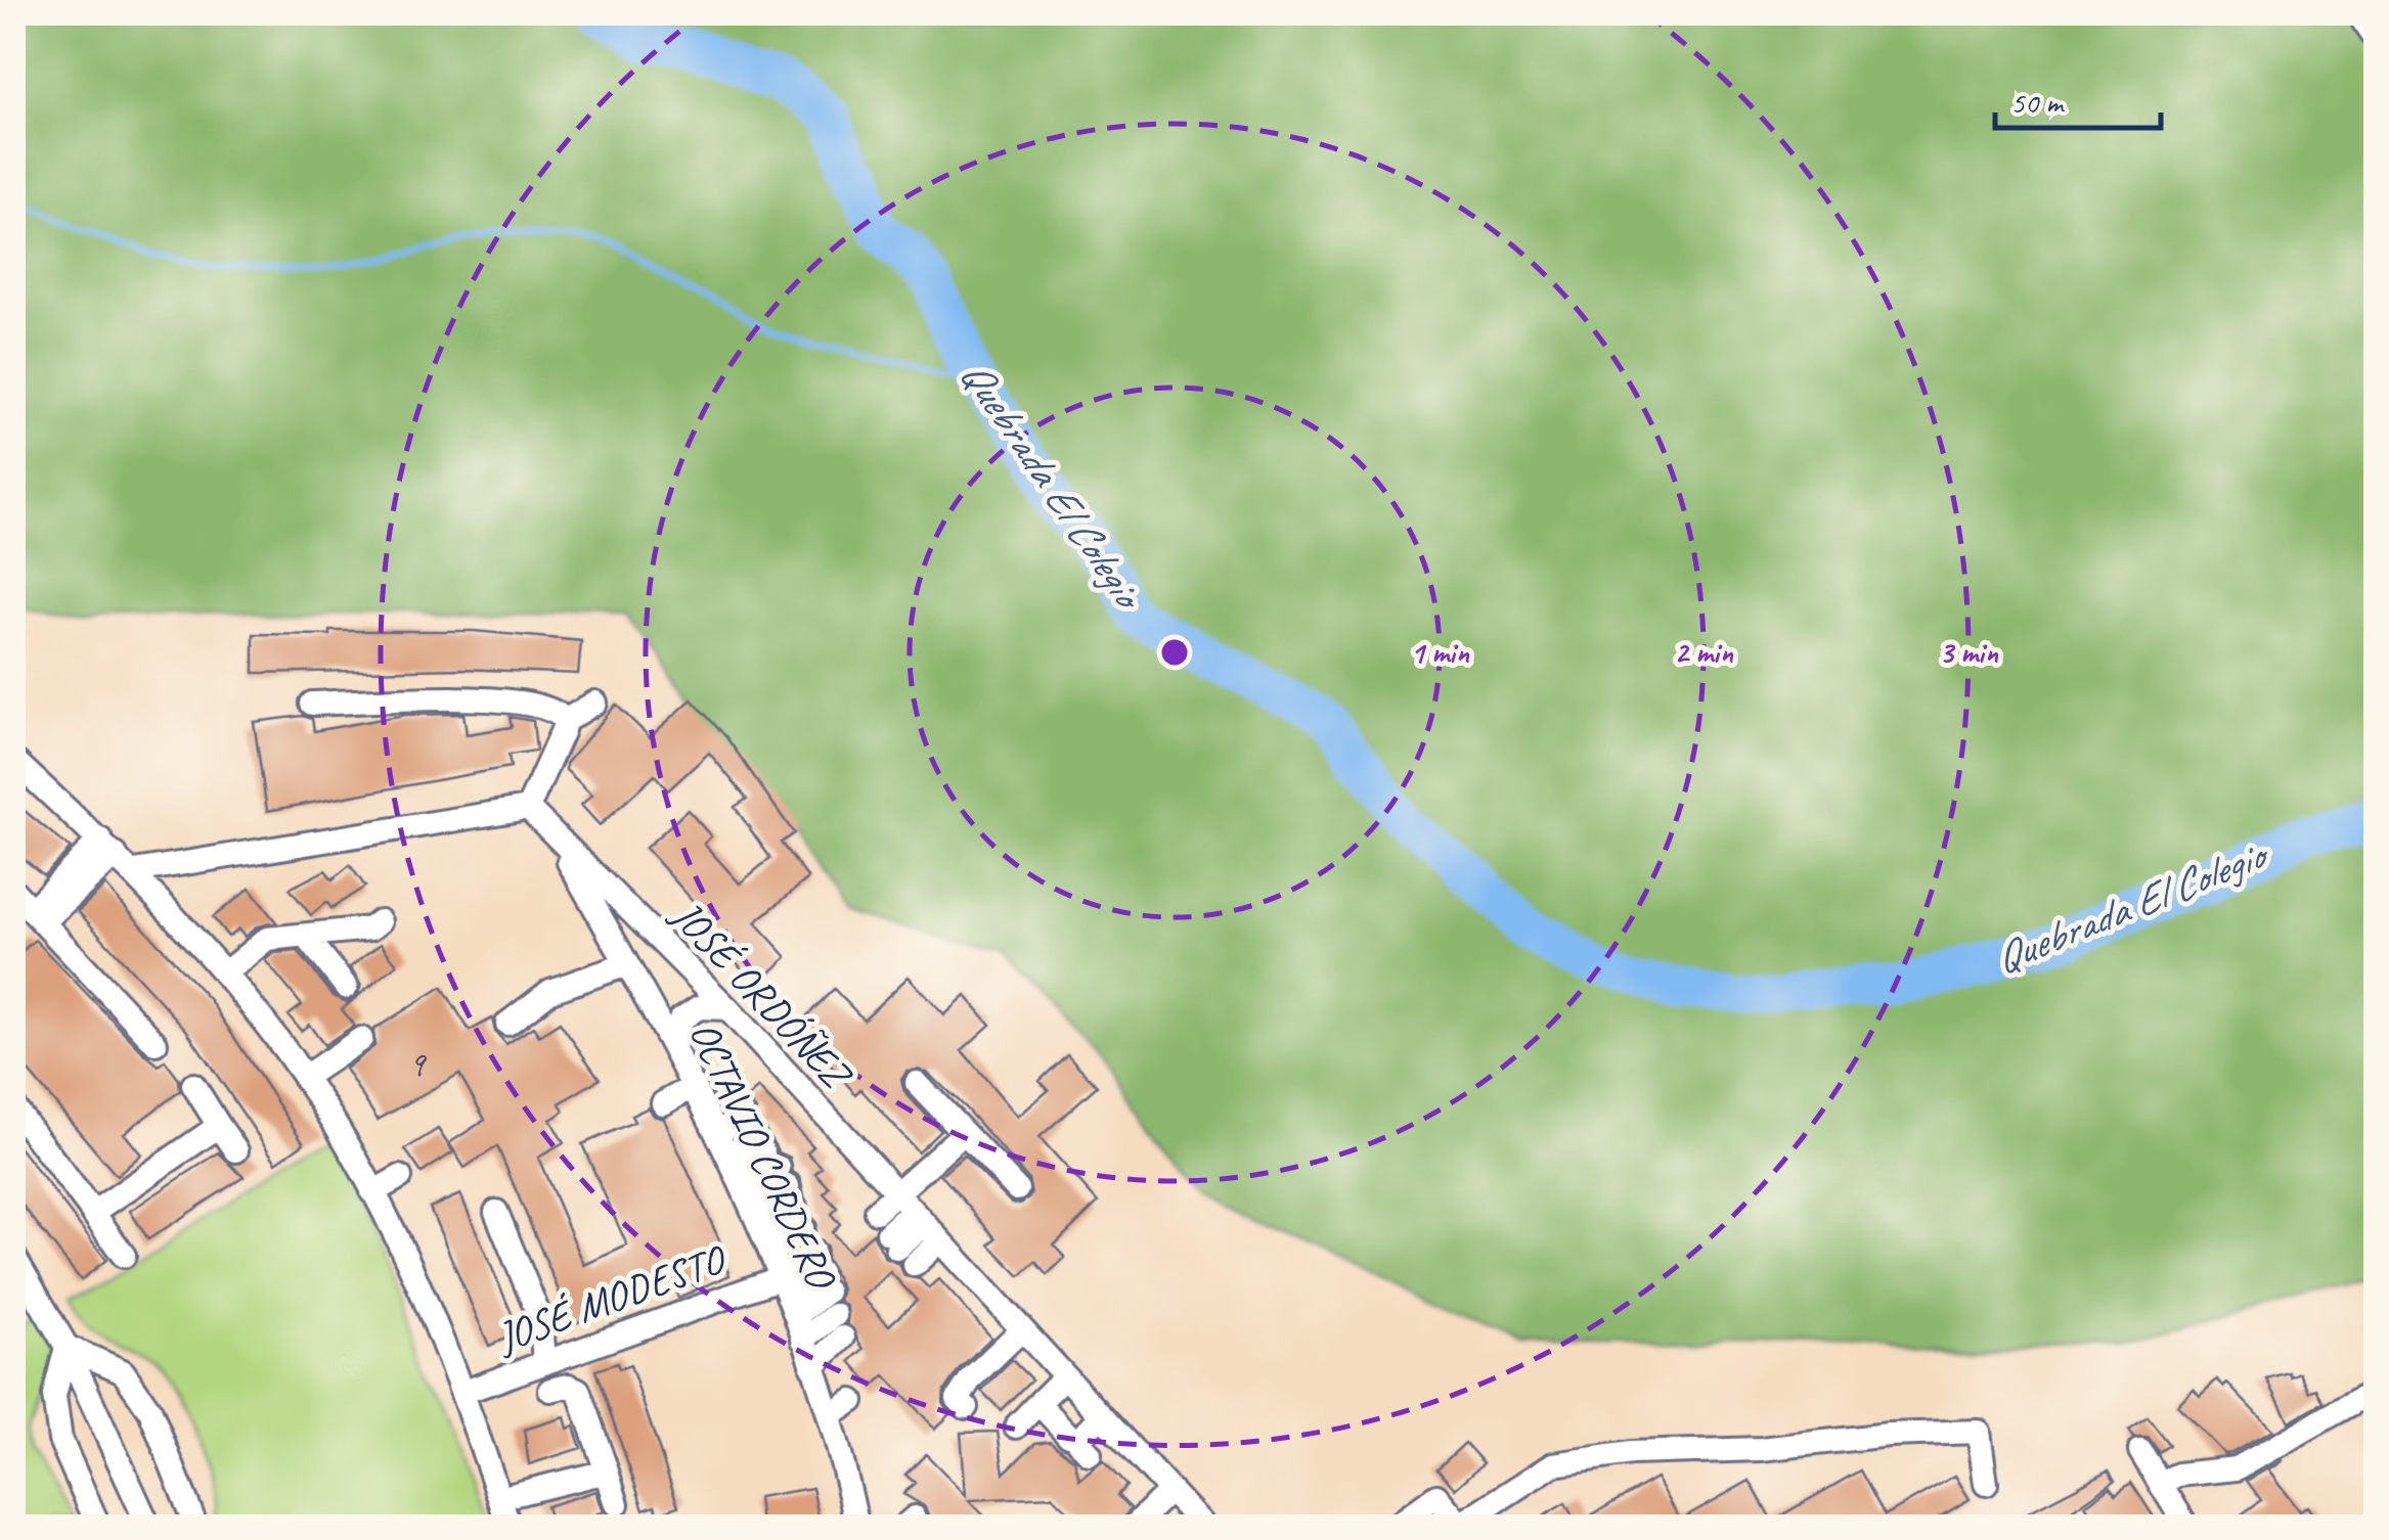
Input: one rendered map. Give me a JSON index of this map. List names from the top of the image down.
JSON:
{
  "streets": {
    "street": ["JOSÉ ORDÓÑEZ", "OCTAVIO CORDERO", "JOSÉ MODESTO"]
  },
  "crossings": [
    ["JOSÉ ORDÓÑEZ", "OCTAVIO CORDERO"],
    ["OCTAVIO CORDERO", "JOSÉ MODESTO"]
  ],
  "water": ["Quebrada El Colegio"],
  "house_numbers": ["9"],
  "scale_bar": "50 m",
  "rings": ["1 min", "2 min", "3 min"]
}
